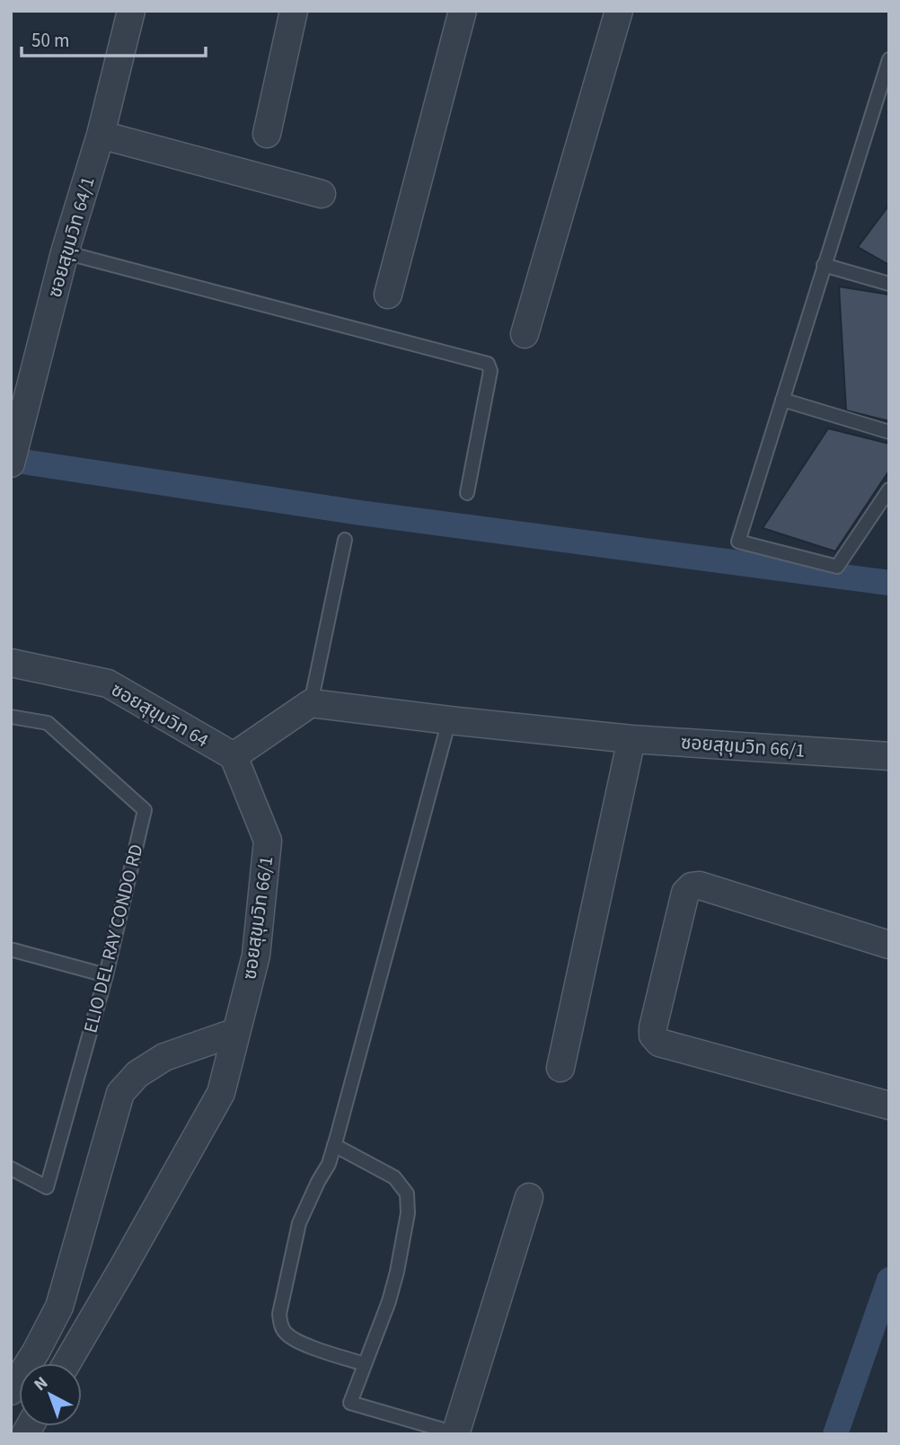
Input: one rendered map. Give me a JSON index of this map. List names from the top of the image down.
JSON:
{
  "streets": {
    "street": ["ซอยสุขุมวิท 64/1", "ซอยสุขุมวิท 64", "ซอยสุขุมวิท 66/1"],
    "lane": ["ELIO DEL RAY CONDO RD"]
  },
  "crossings": [
    ["ซอยสุขุมวิท 64", "ซอยสุขุมวิท 66/1"]
  ],
  "scale_bar": "50 m",
  "north": "top left"
}
